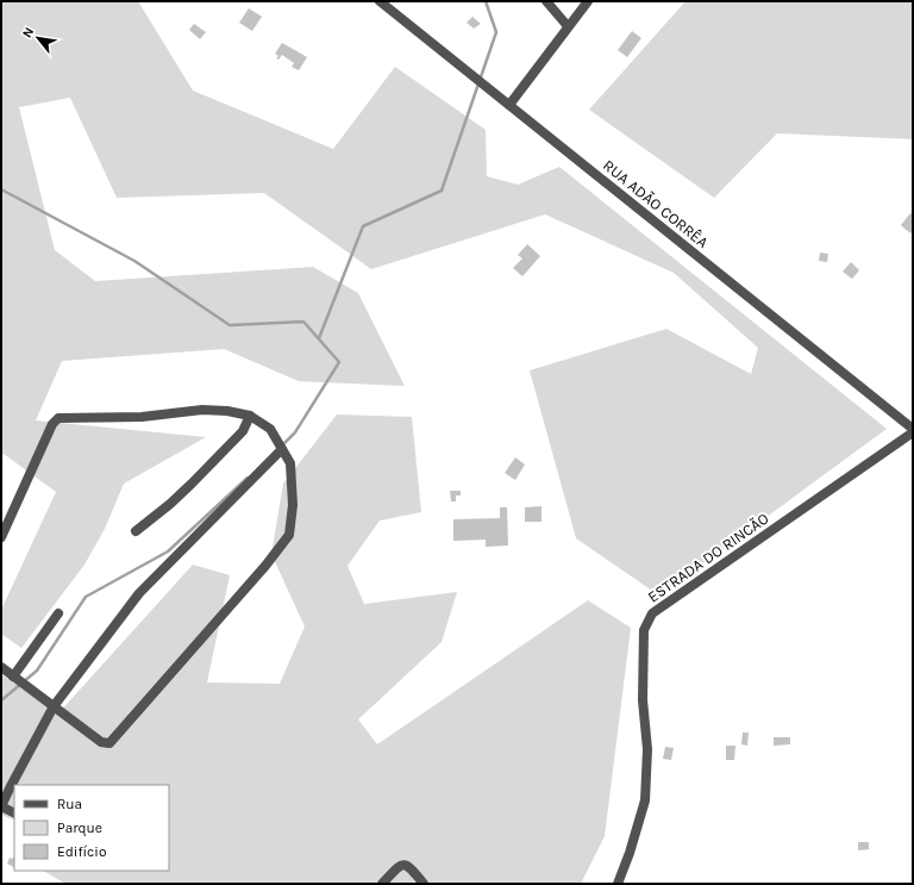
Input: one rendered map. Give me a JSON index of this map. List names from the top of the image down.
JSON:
{
  "streets": {
    "street": ["RUA ADÃO CORRÊA", "ESTRADA DO RINCÃO"]
  },
  "crossings": [
    ["RUA ADÃO CORRÊA", "ESTRADA DO RINCÃO"]
  ],
  "legend": ["Rua", "Parque", "Edifício"],
  "north": "top left"
}
